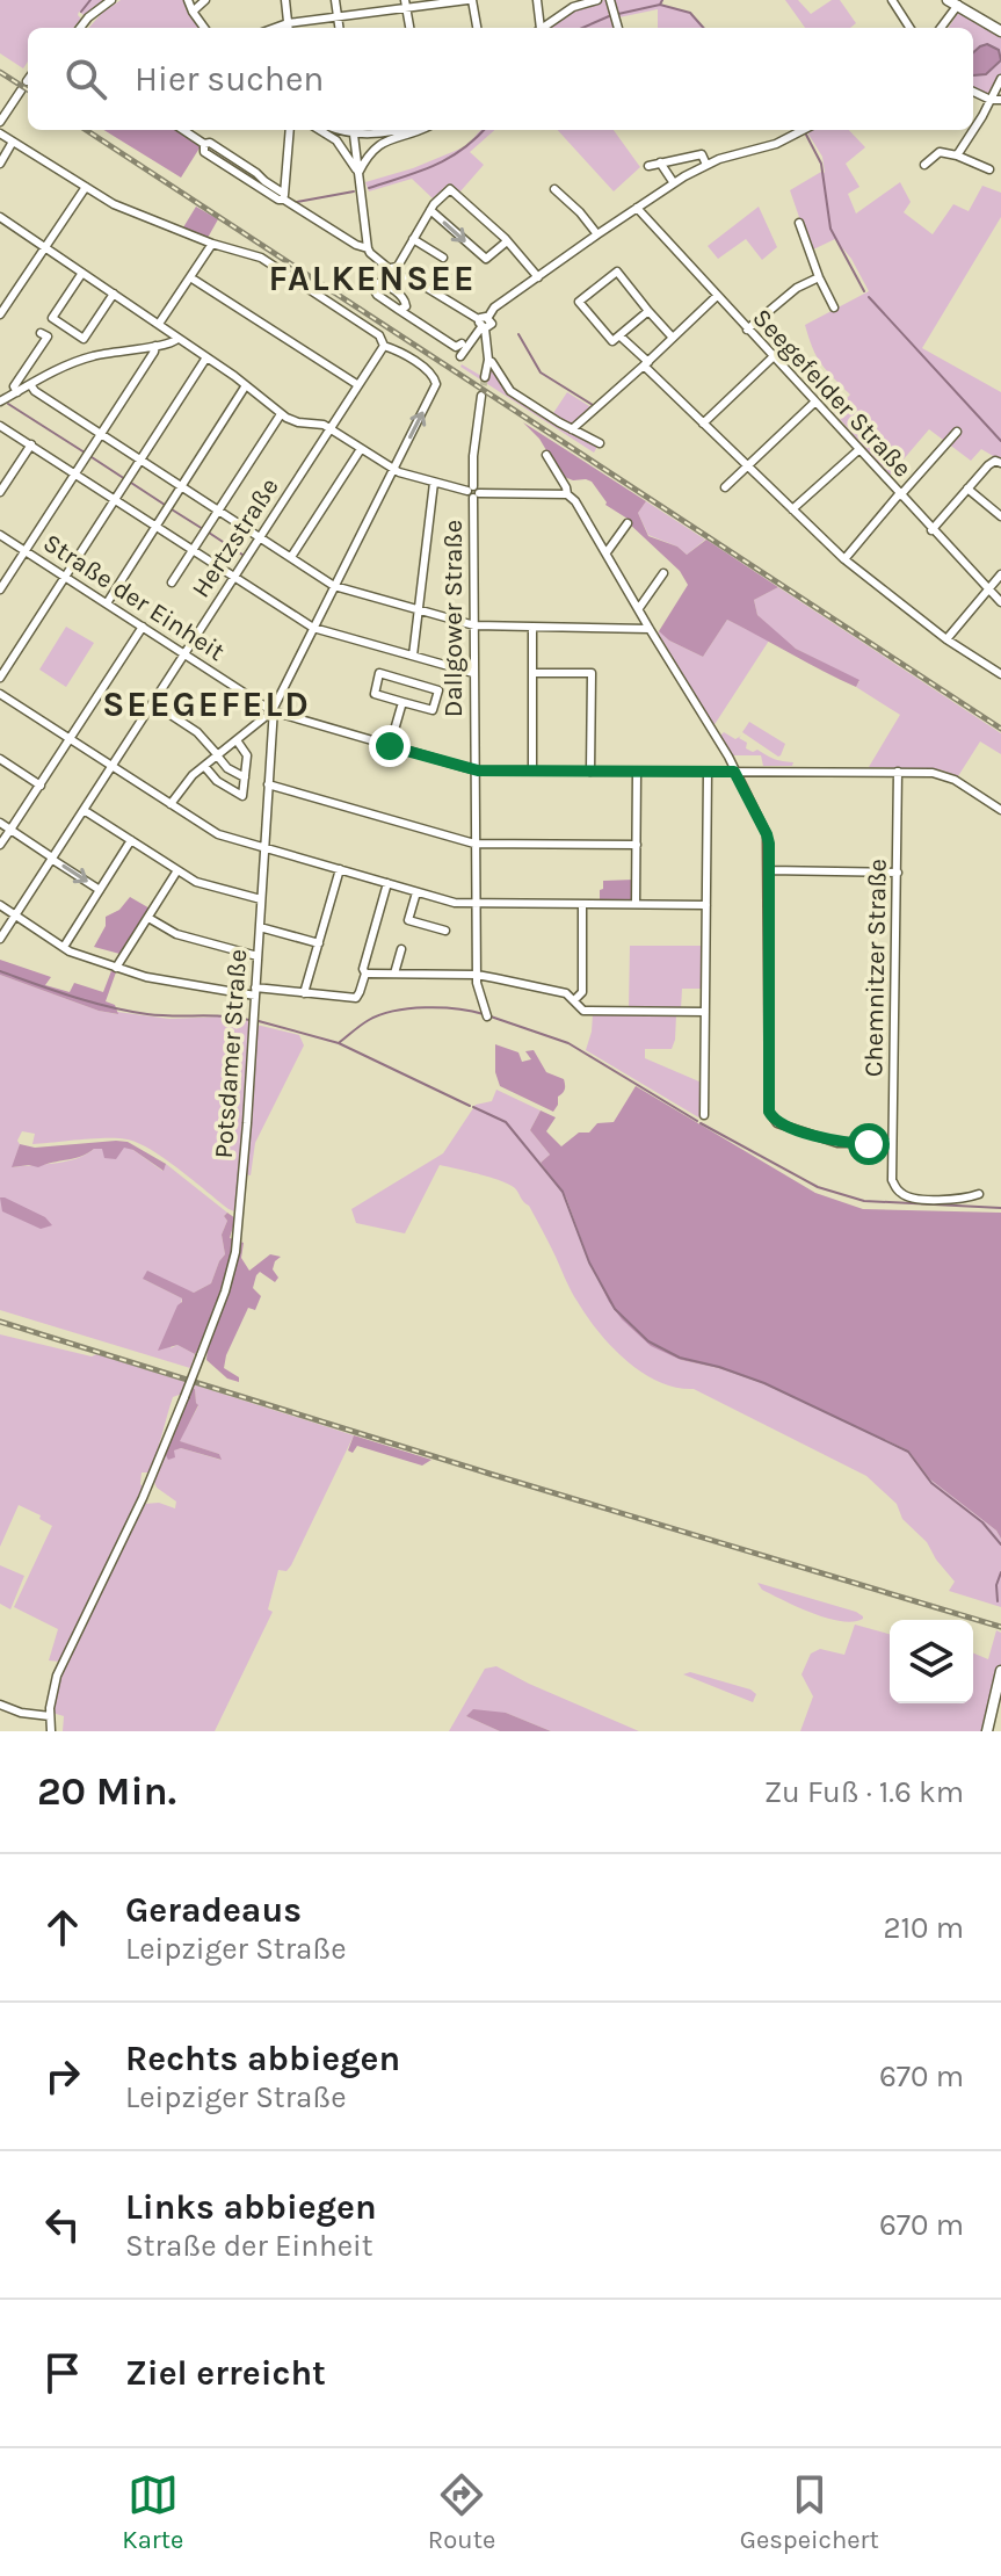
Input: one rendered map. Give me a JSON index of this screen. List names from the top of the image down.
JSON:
{
  "streets": {
    "street": [
      "Seegefelder Straße",
      "Hertzstraße",
      "Straße der Einheit",
      "Dallgower Straße",
      "Chemnitzer Straße",
      "Potsdamer Straße"
    ]
  },
  "crossings": [
    ["Hertzstraße", "Straße der Einheit"],
    ["Hertzstraße", "Potsdamer Straße"],
    ["Straße der Einheit", "Dallgower Straße"],
    ["Straße der Einheit", "Chemnitzer Straße"],
    ["Straße der Einheit", "Potsdamer Straße"]
  ],
  "districts": ["FALKENSEE", "SEEGEFELD"],
  "page": {
    "search": "Hier suchen",
    "heading": ["20 Min.", "Zu Fuß · 1.6 km"],
    "list": [
      ["Geradeaus", "Leipziger Straße", "210 m"],
      ["Rechts abbiegen", "Leipziger Straße", "670 m"],
      ["Links abbiegen", "Straße der Einheit", "670 m"],
      "Ziel erreicht"
    ],
    "nav": ["Karte", "Route", "Gespeichert"]
  }
}
